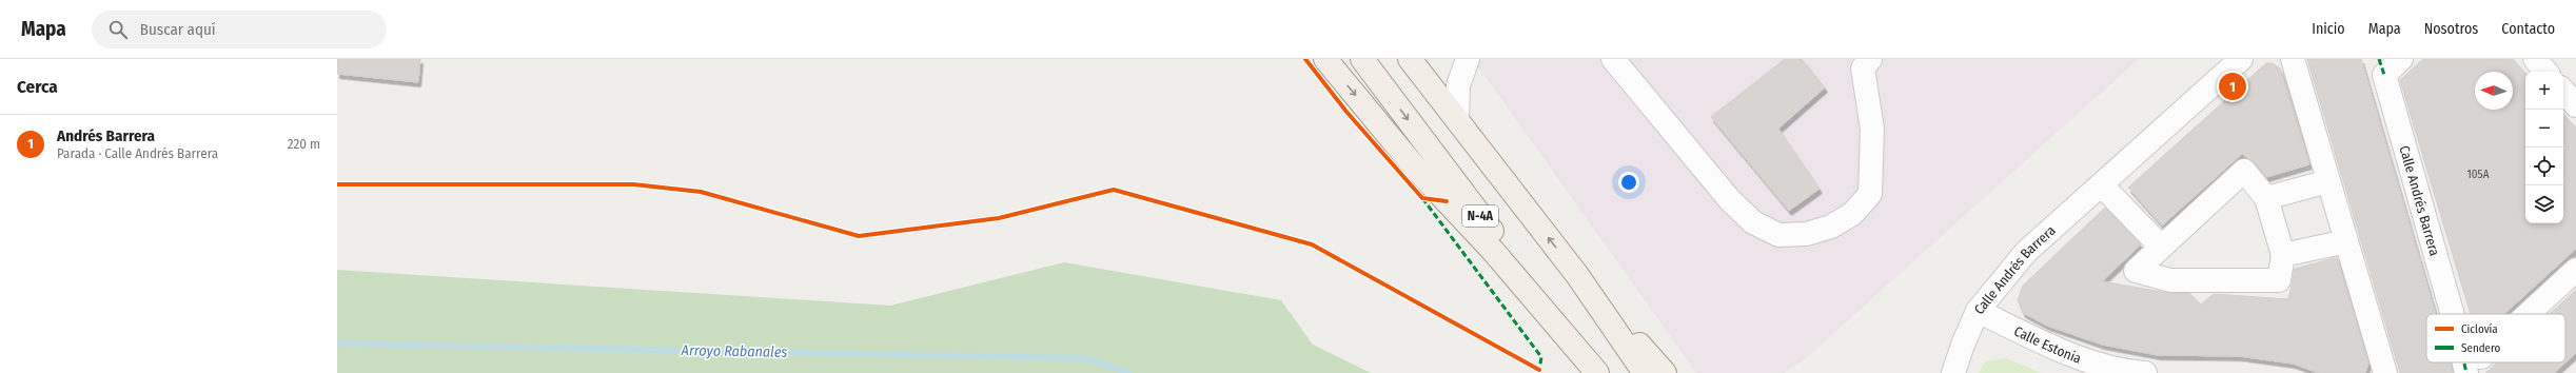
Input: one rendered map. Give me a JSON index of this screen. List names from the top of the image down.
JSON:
{
  "streets": {
    "main road": ["N-4A"],
    "street": ["Calle Andrés Barrera", "Calle Estonia"]
  },
  "crossings": [
    ["Calle Andrés Barrera", "Calle Estonia"]
  ],
  "water": ["Arroyo Rabanales"],
  "house_numbers": ["105A"],
  "legend": ["Ciclovía", "Sendero"],
  "north": "left",
  "page": {
    "header": "Mapa",
    "search": "Buscar aquí",
    "nav": [
      "Inicio",
      "Mapa",
      "Nosotros",
      "Contacto"
    ],
    "heading": "Cerca",
    "pins": "1",
    "map_buttons": ["+", "−"],
    "list": [
      {
        "mark": "1",
        "name": "Andrés Barrera",
        "note": "Parada · Calle Andrés Barrera",
        "value": "220 m"
      }
    ]
  }
}
